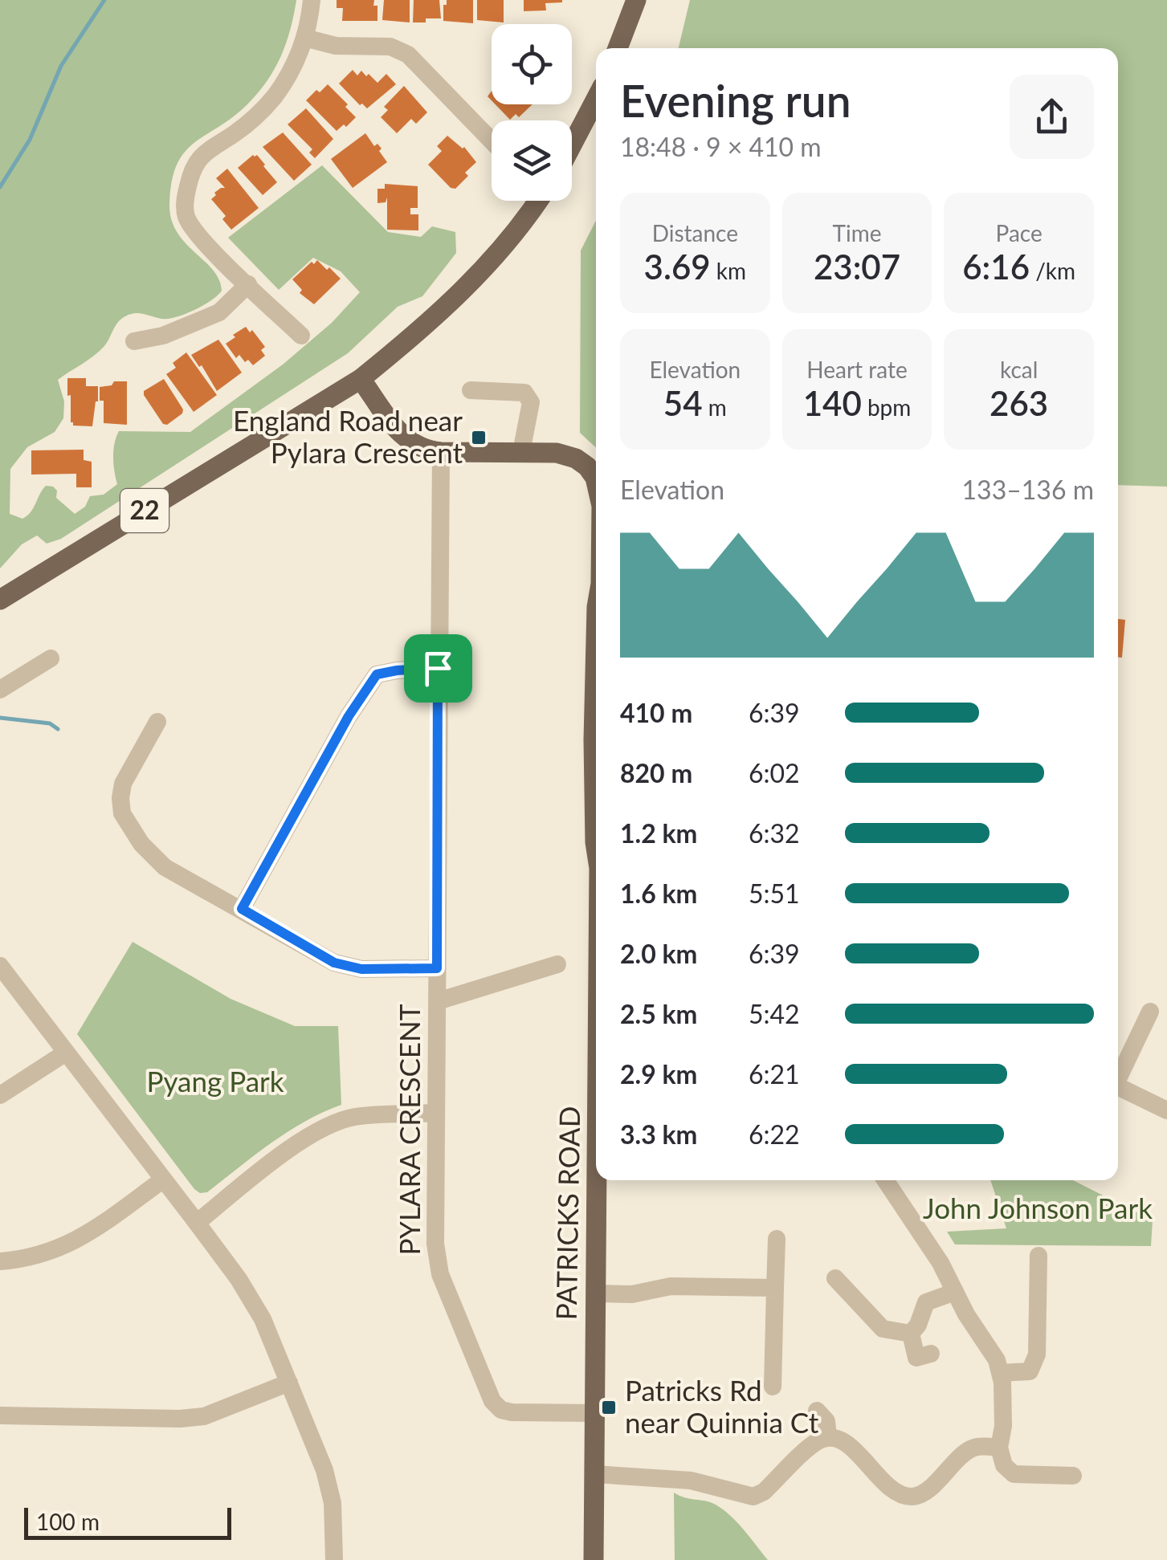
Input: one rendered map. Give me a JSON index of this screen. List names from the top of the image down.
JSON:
{
  "streets": {
    "main road": ["22", "PATRICKS ROAD"],
    "street": ["PYLARA CRESCENT"]
  },
  "crossings": [
    ["PYLARA CRESCENT", "PATRICKS ROAD"]
  ],
  "parks": ["Pyang Park", "John Johnson Park"],
  "places": {
    "transit": ["England Road near Pylara Crescent", "Patricks Rd near Quinnia Ct"]
  },
  "scale_bar": "100 m",
  "page": {
    "heading": ["Evening run", "18:48 · 9 × 410 m"],
    "stats": [
      ["Distance", "3.69 km"],
      ["Time", "23:07"],
      ["Pace", "6:16 /km"],
      ["Elevation", "54 m"],
      ["Heart rate", "140 bpm"],
      ["kcal", "263"]
    ],
    "chart": ["Elevation", "133–136 m"],
    "list": [
      {
        "name": "410 m",
        "note": "6:39"
      },
      {
        "name": "820 m",
        "note": "6:02"
      },
      {
        "name": "1.2 km",
        "note": "6:32"
      },
      {
        "name": "1.6 km",
        "note": "5:51"
      },
      {
        "name": "2.0 km",
        "note": "6:39"
      },
      {
        "name": "2.5 km",
        "note": "5:42"
      },
      {
        "name": "2.9 km",
        "note": "6:21"
      },
      {
        "name": "3.3 km",
        "note": "6:22"
      }
    ],
    "scale": "100 m"
  }
}
